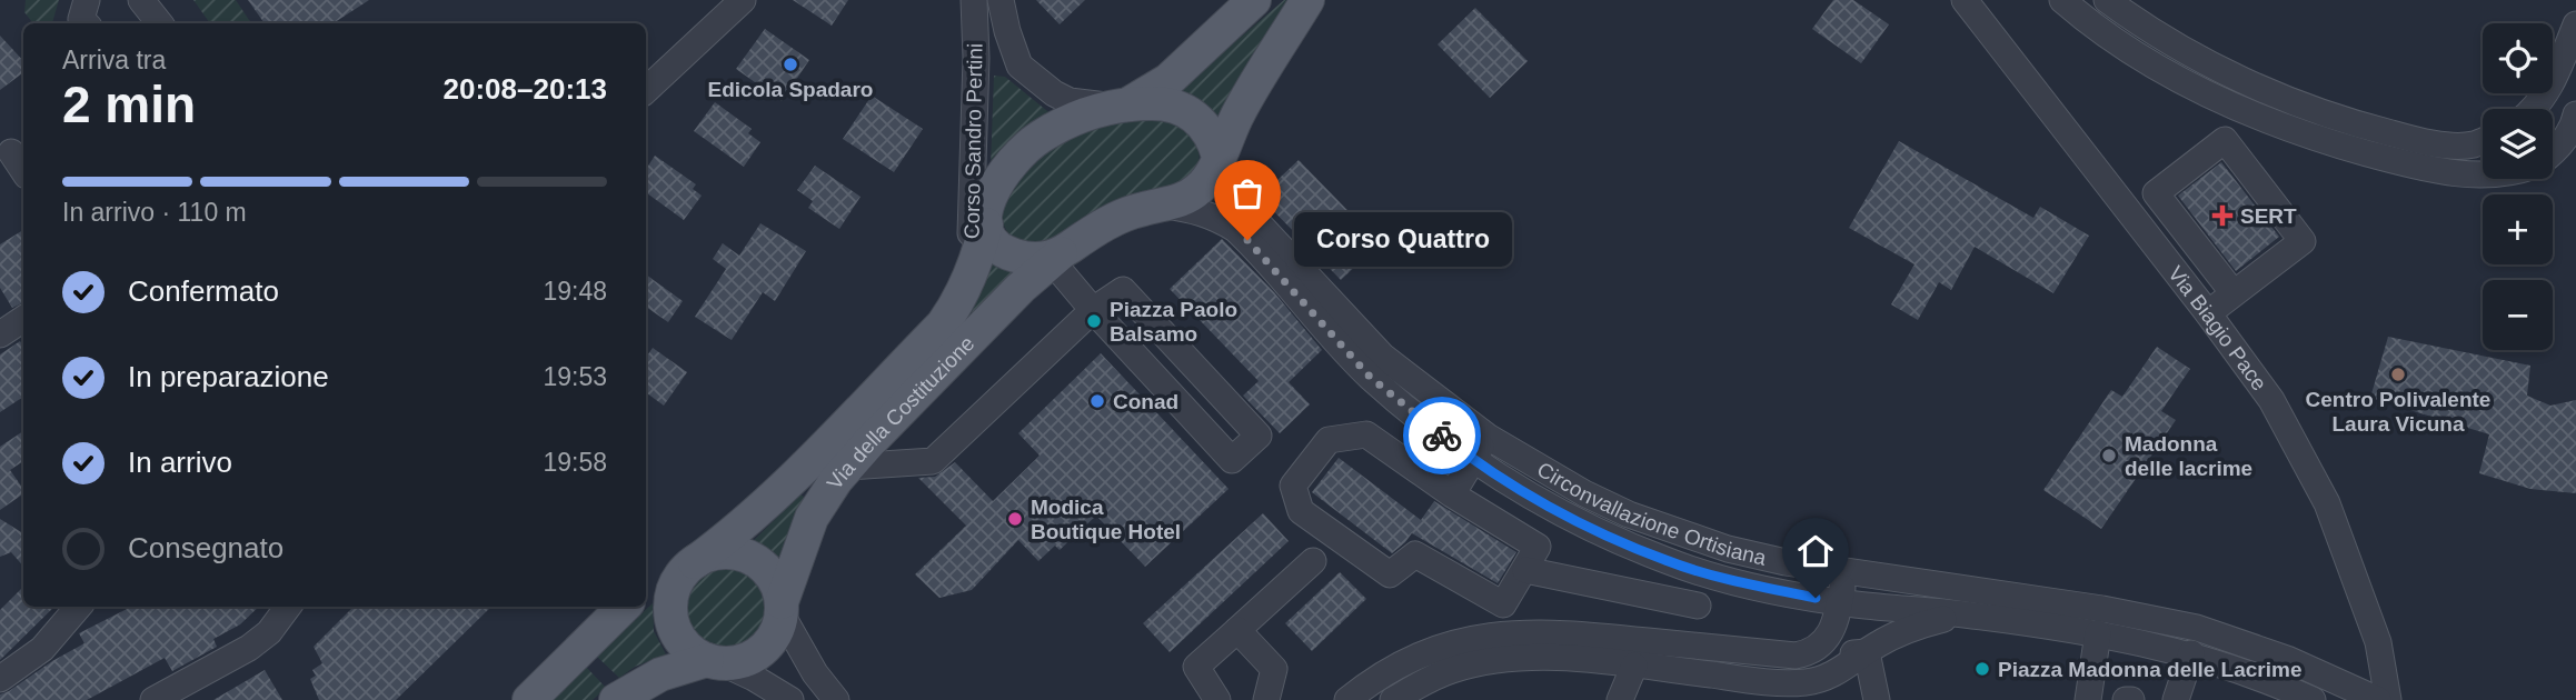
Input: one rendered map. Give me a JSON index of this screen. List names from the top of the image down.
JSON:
{
  "streets": {
    "main road": ["Via della Costituzione"],
    "street": ["Corso Sandro Pertini", "Via Biagio Pace", "Circonvallazione Ortisiana"]
  },
  "crossings": [
    ["Corso Sandro Pertini", "Via della Costituzione"],
    ["Via della Costituzione", "Circonvallazione Ortisiana"]
  ],
  "places": {
    "other": [
      "Edicola Spadaro",
      "Corso Quattro",
      "Piazza Paolo Balsamo",
      "Centro Polivalente Laura Vicuna",
      "Conad",
      "Madonna delle lacrime",
      "Modica Boutique Hotel",
      "Piazza Madonna delle Lacrime"
    ],
    "health": ["SERT"]
  },
  "page": {
    "map_buttons": ["+", "−"],
    "heading": ["2 min", "Arriva tra", "20:08–20:13"],
    "bar": "In arrivo · 110 m",
    "bubble": "Corso Quattro",
    "list": [
      ["Confermato", "19:48"],
      ["In preparazione", "19:53"],
      ["In arrivo", "19:58"],
      "Consegnato"
    ]
  }
}
